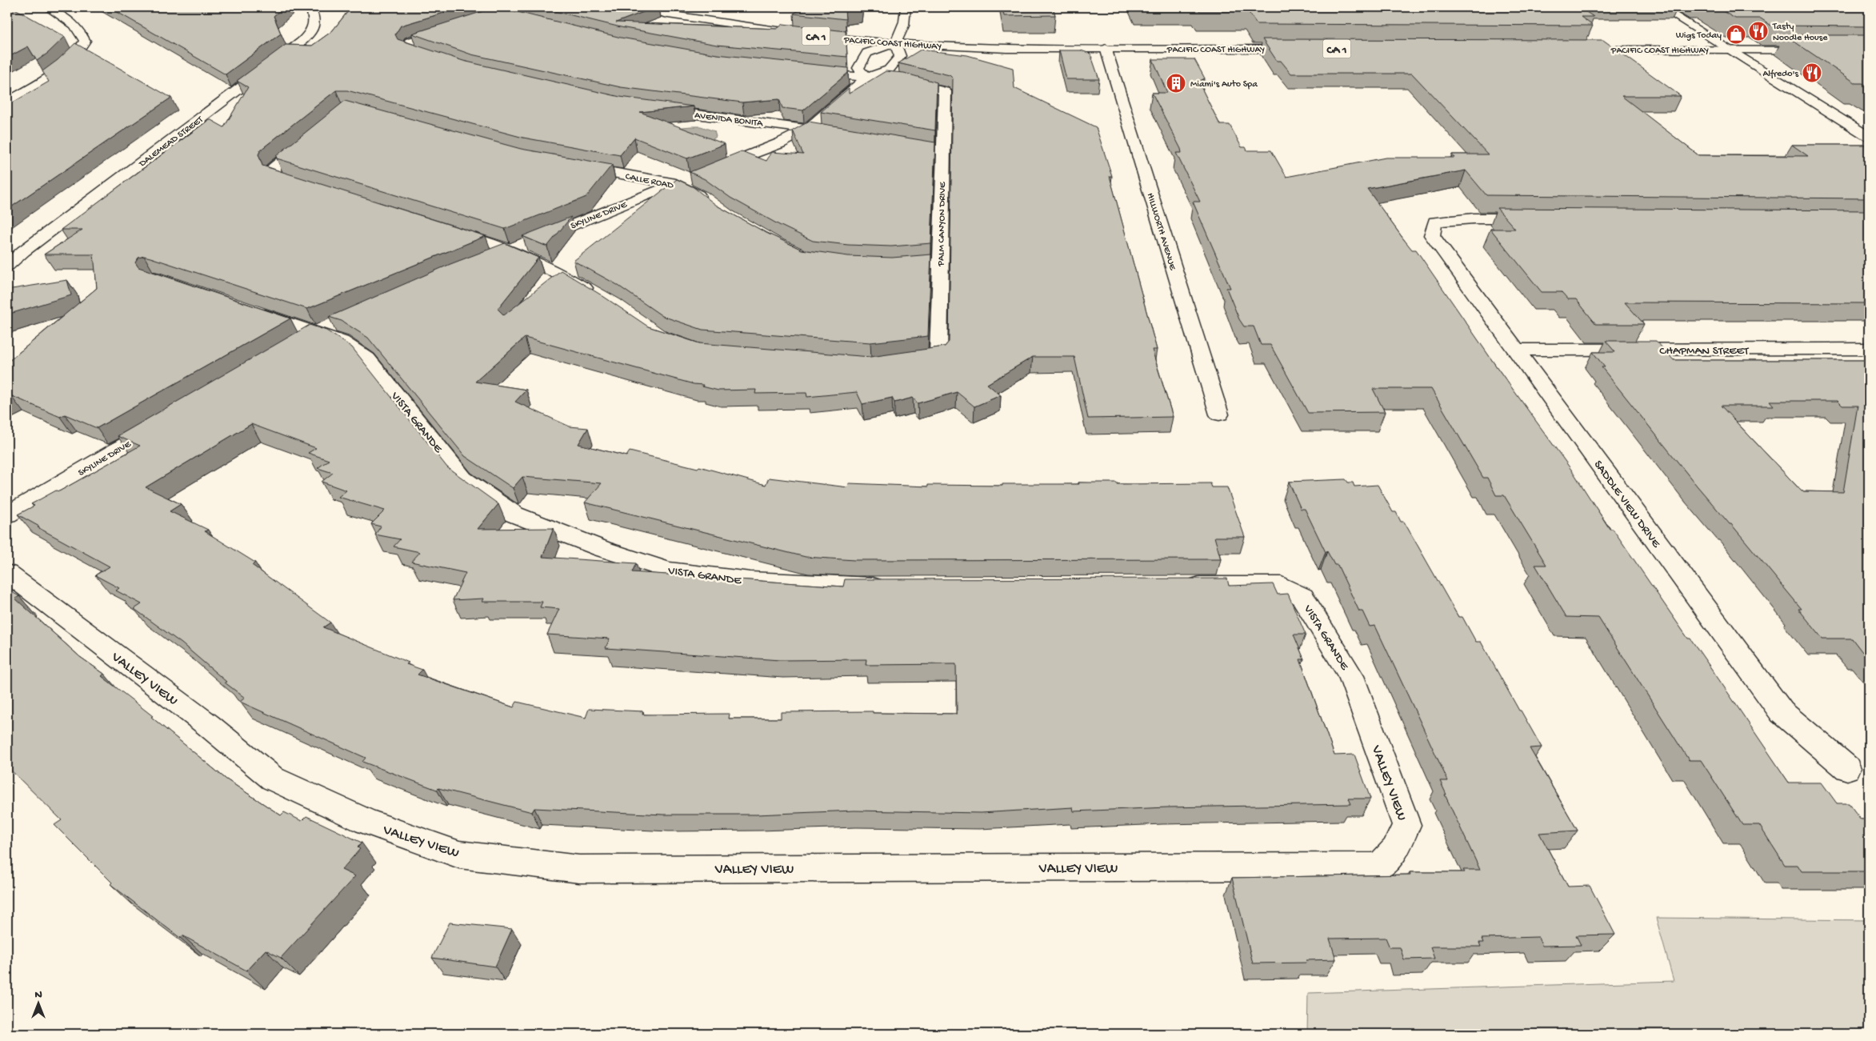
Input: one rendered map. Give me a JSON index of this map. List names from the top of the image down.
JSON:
{
  "streets": {
    "main road": [
      "CA 1",
      "PACIFIC COAST HIGHWAY",
      "AVENIDA BONITA",
      "DALEMEAD STREET",
      "CALLE ROAD",
      "SKYLINE DRIVE",
      "PALM CANYON DRIVE",
      "HILLWORTH AVENUE",
      "CHAPMAN STREET",
      "VISTA GRANDE",
      "SADDLE VIEW DRIVE",
      "VALLEY VIEW"
    ]
  },
  "crossings": [
    ["PACIFIC COAST HIGHWAY", "SKYLINE DRIVE"],
    ["PACIFIC COAST HIGHWAY", "HILLWORTH AVENUE"],
    ["AVENIDA BONITA", "SKYLINE DRIVE"],
    ["CALLE ROAD", "SKYLINE DRIVE"],
    ["SKYLINE DRIVE", "PALM CANYON DRIVE"],
    ["CHAPMAN STREET", "SADDLE VIEW DRIVE"],
    ["VISTA GRANDE", "VALLEY VIEW"]
  ],
  "places": {
    "restaurant": ["Tasty Noodle House", "Alfredo's"],
    "shop": ["Wigs Today"],
    "building": ["Miami's Auto Spa"]
  },
  "north": "top"
}
